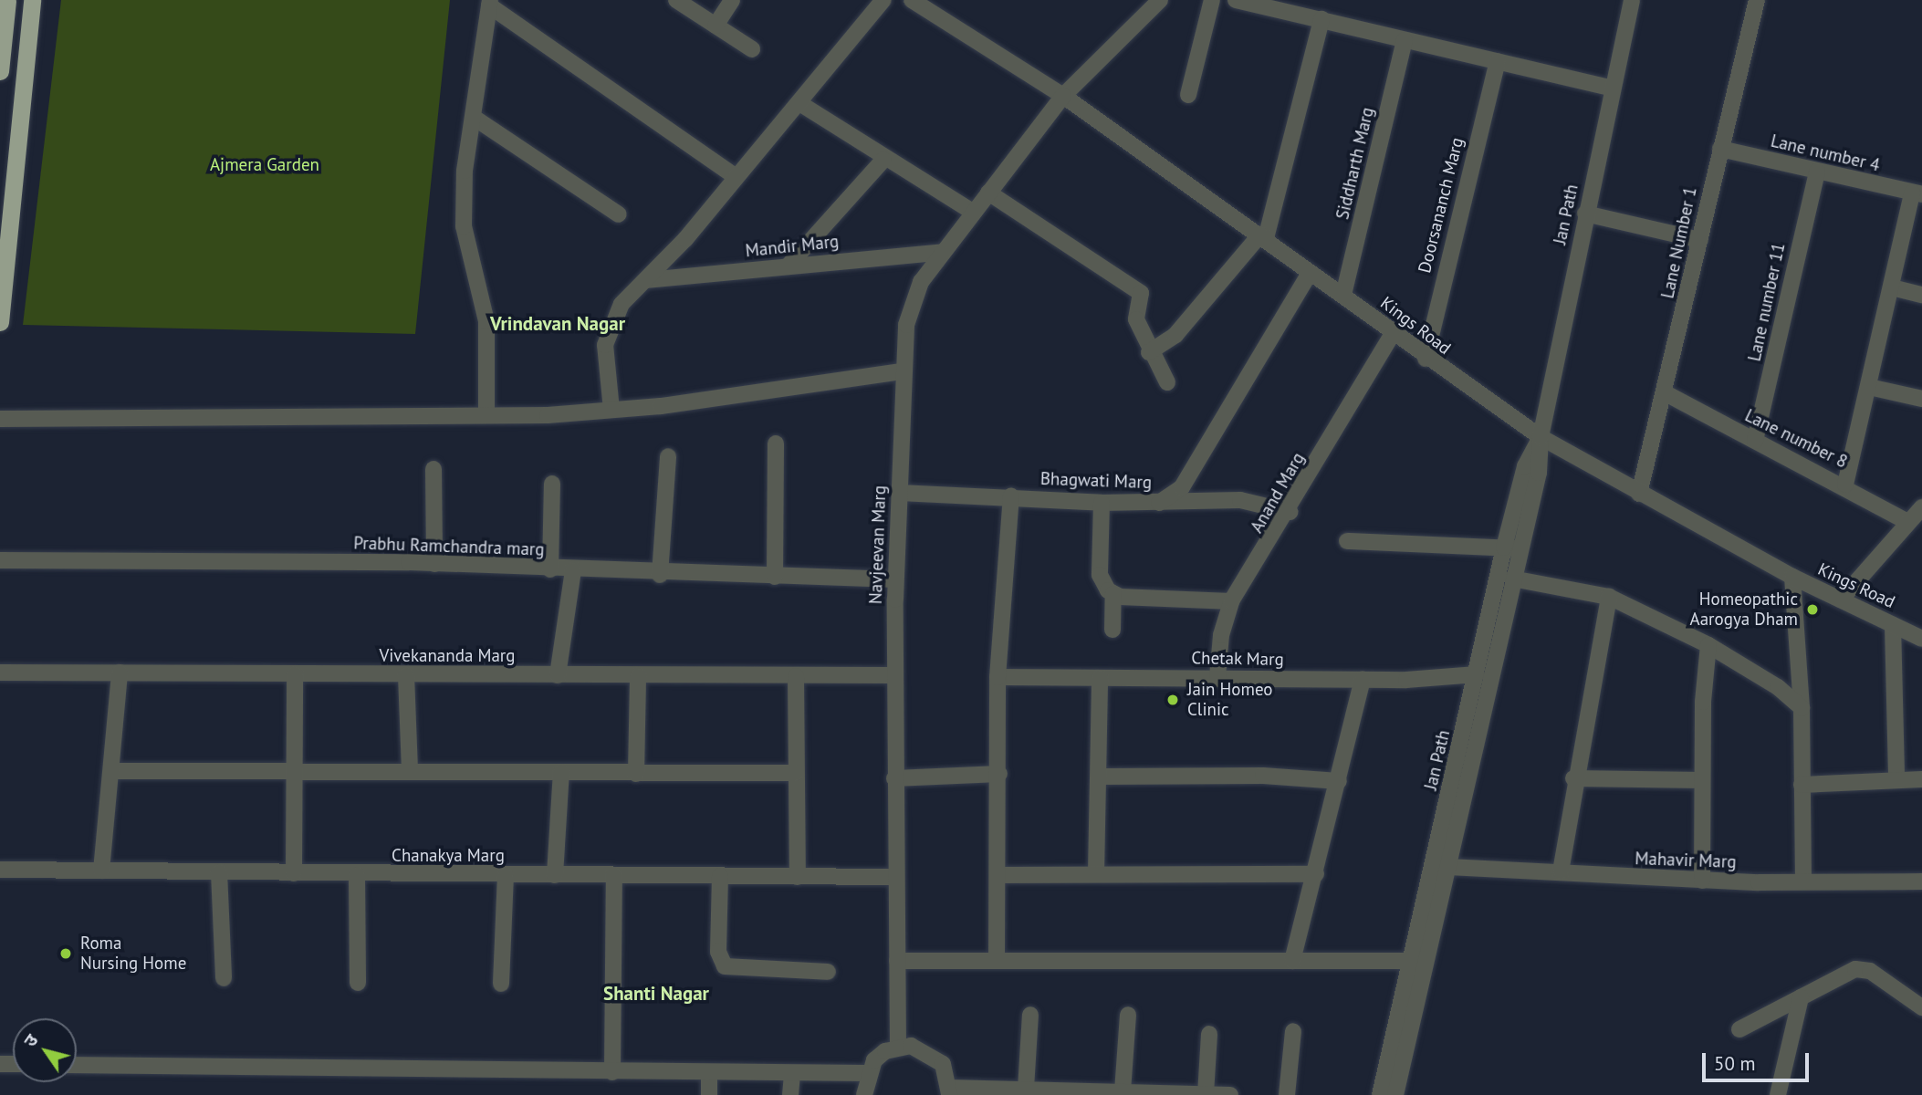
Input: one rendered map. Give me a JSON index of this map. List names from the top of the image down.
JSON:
{
  "streets": {
    "street": [
      "Lane number 4",
      "Siddharth Marg",
      "Doorsananch Marg",
      "Jan Path",
      "Lane Number 1",
      "Mandir Marg",
      "Lane number 11",
      "Kings Road",
      "Lane number 8",
      "Bhagwati Marg",
      "Anand Marg",
      "Navjeevan Marg",
      "Prabhu Ramchandra marg",
      "Vivekananda Marg",
      "Chetak Marg",
      "Chanakya Marg",
      "Mahavir Marg"
    ]
  },
  "crossings": [
    ["Lane number 4", "Lane Number 1"],
    ["Lane number 4", "Lane number 11"],
    ["Siddharth Marg", "Kings Road"],
    ["Doorsananch Marg", "Kings Road"],
    ["Jan Path", "Kings Road"],
    ["Jan Path", "Chetak Marg"],
    ["Jan Path", "Mahavir Marg"],
    ["Lane Number 1", "Kings Road"],
    ["Lane Number 1", "Lane number 8"],
    ["Mandir Marg", "Navjeevan Marg"],
    ["Lane number 11", "Lane number 8"],
    ["Kings Road", "Anand Marg"],
    ["Kings Road", "Navjeevan Marg"],
    ["Bhagwati Marg", "Anand Marg"],
    ["Bhagwati Marg", "Navjeevan Marg"],
    ["Anand Marg", "Chetak Marg"],
    ["Navjeevan Marg", "Prabhu Ramchandra marg"],
    ["Navjeevan Marg", "Vivekananda Marg"],
    ["Navjeevan Marg", "Chanakya Marg"]
  ],
  "districts": ["Vrindavan Nagar", "Shanti Nagar"],
  "parks": ["Ajmera Garden"],
  "places": ["Homeopathic Aarogya Dham", "Jain Homeo Clinic", "Roma Nursing Home"],
  "scale_bar": "50 m",
  "north": "top left"
}
